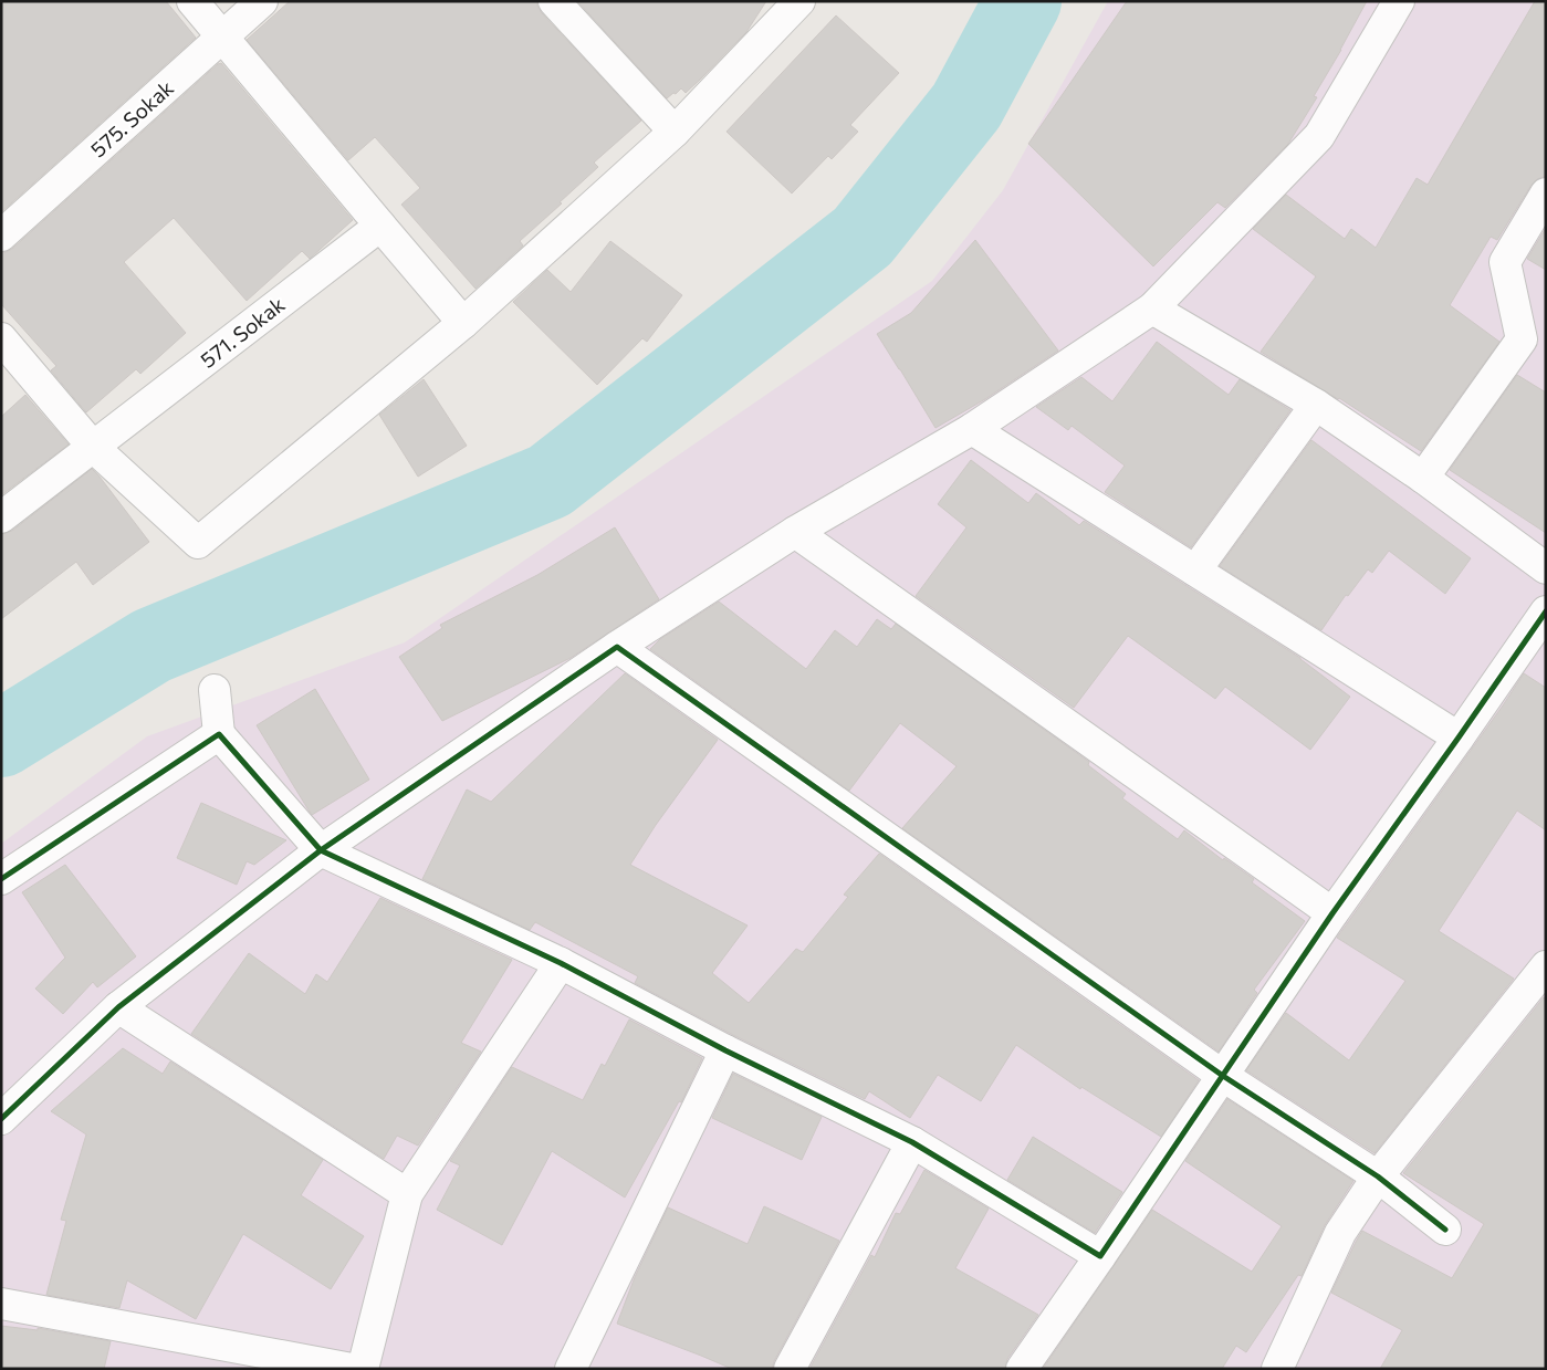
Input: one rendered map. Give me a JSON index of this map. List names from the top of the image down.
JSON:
{
  "streets": {
    "street": ["575. Sokak", "571. Sokak"]
  }
}
